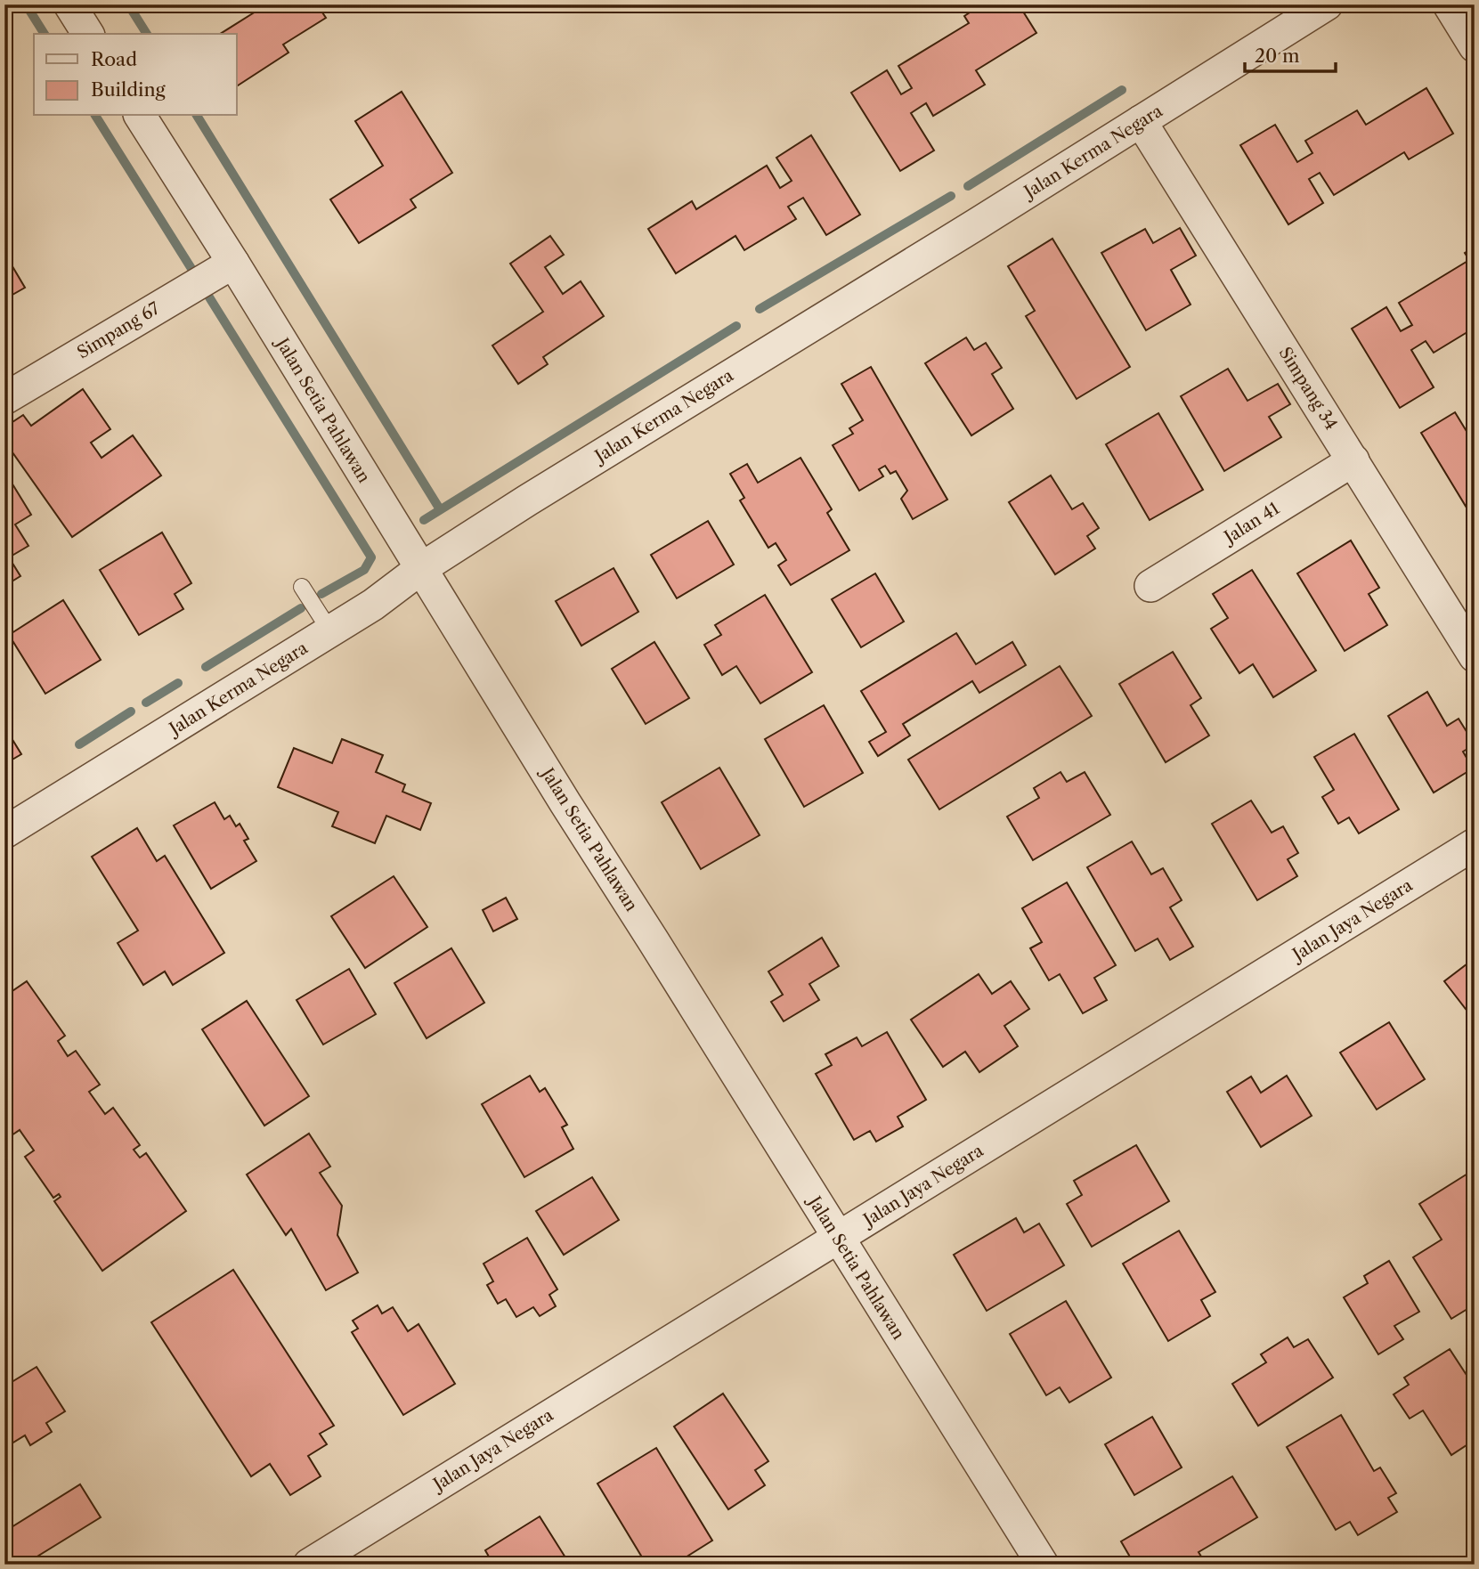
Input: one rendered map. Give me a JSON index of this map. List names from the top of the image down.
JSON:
{
  "streets": {
    "street": [
      "Jalan Kerma Negara",
      "Simpang 67",
      "Simpang 34",
      "Jalan Setia Pahlawan",
      "Jalan 41",
      "Jalan Jaya Negara"
    ]
  },
  "crossings": [
    ["Jalan Kerma Negara", "Simpang 34"],
    ["Jalan Kerma Negara", "Jalan Setia Pahlawan"],
    ["Simpang 67", "Jalan Setia Pahlawan"],
    ["Simpang 34", "Jalan 41"],
    ["Jalan Setia Pahlawan", "Jalan Jaya Negara"]
  ],
  "legend": ["Road", "Building"],
  "scale_bar": "20 m"
}
